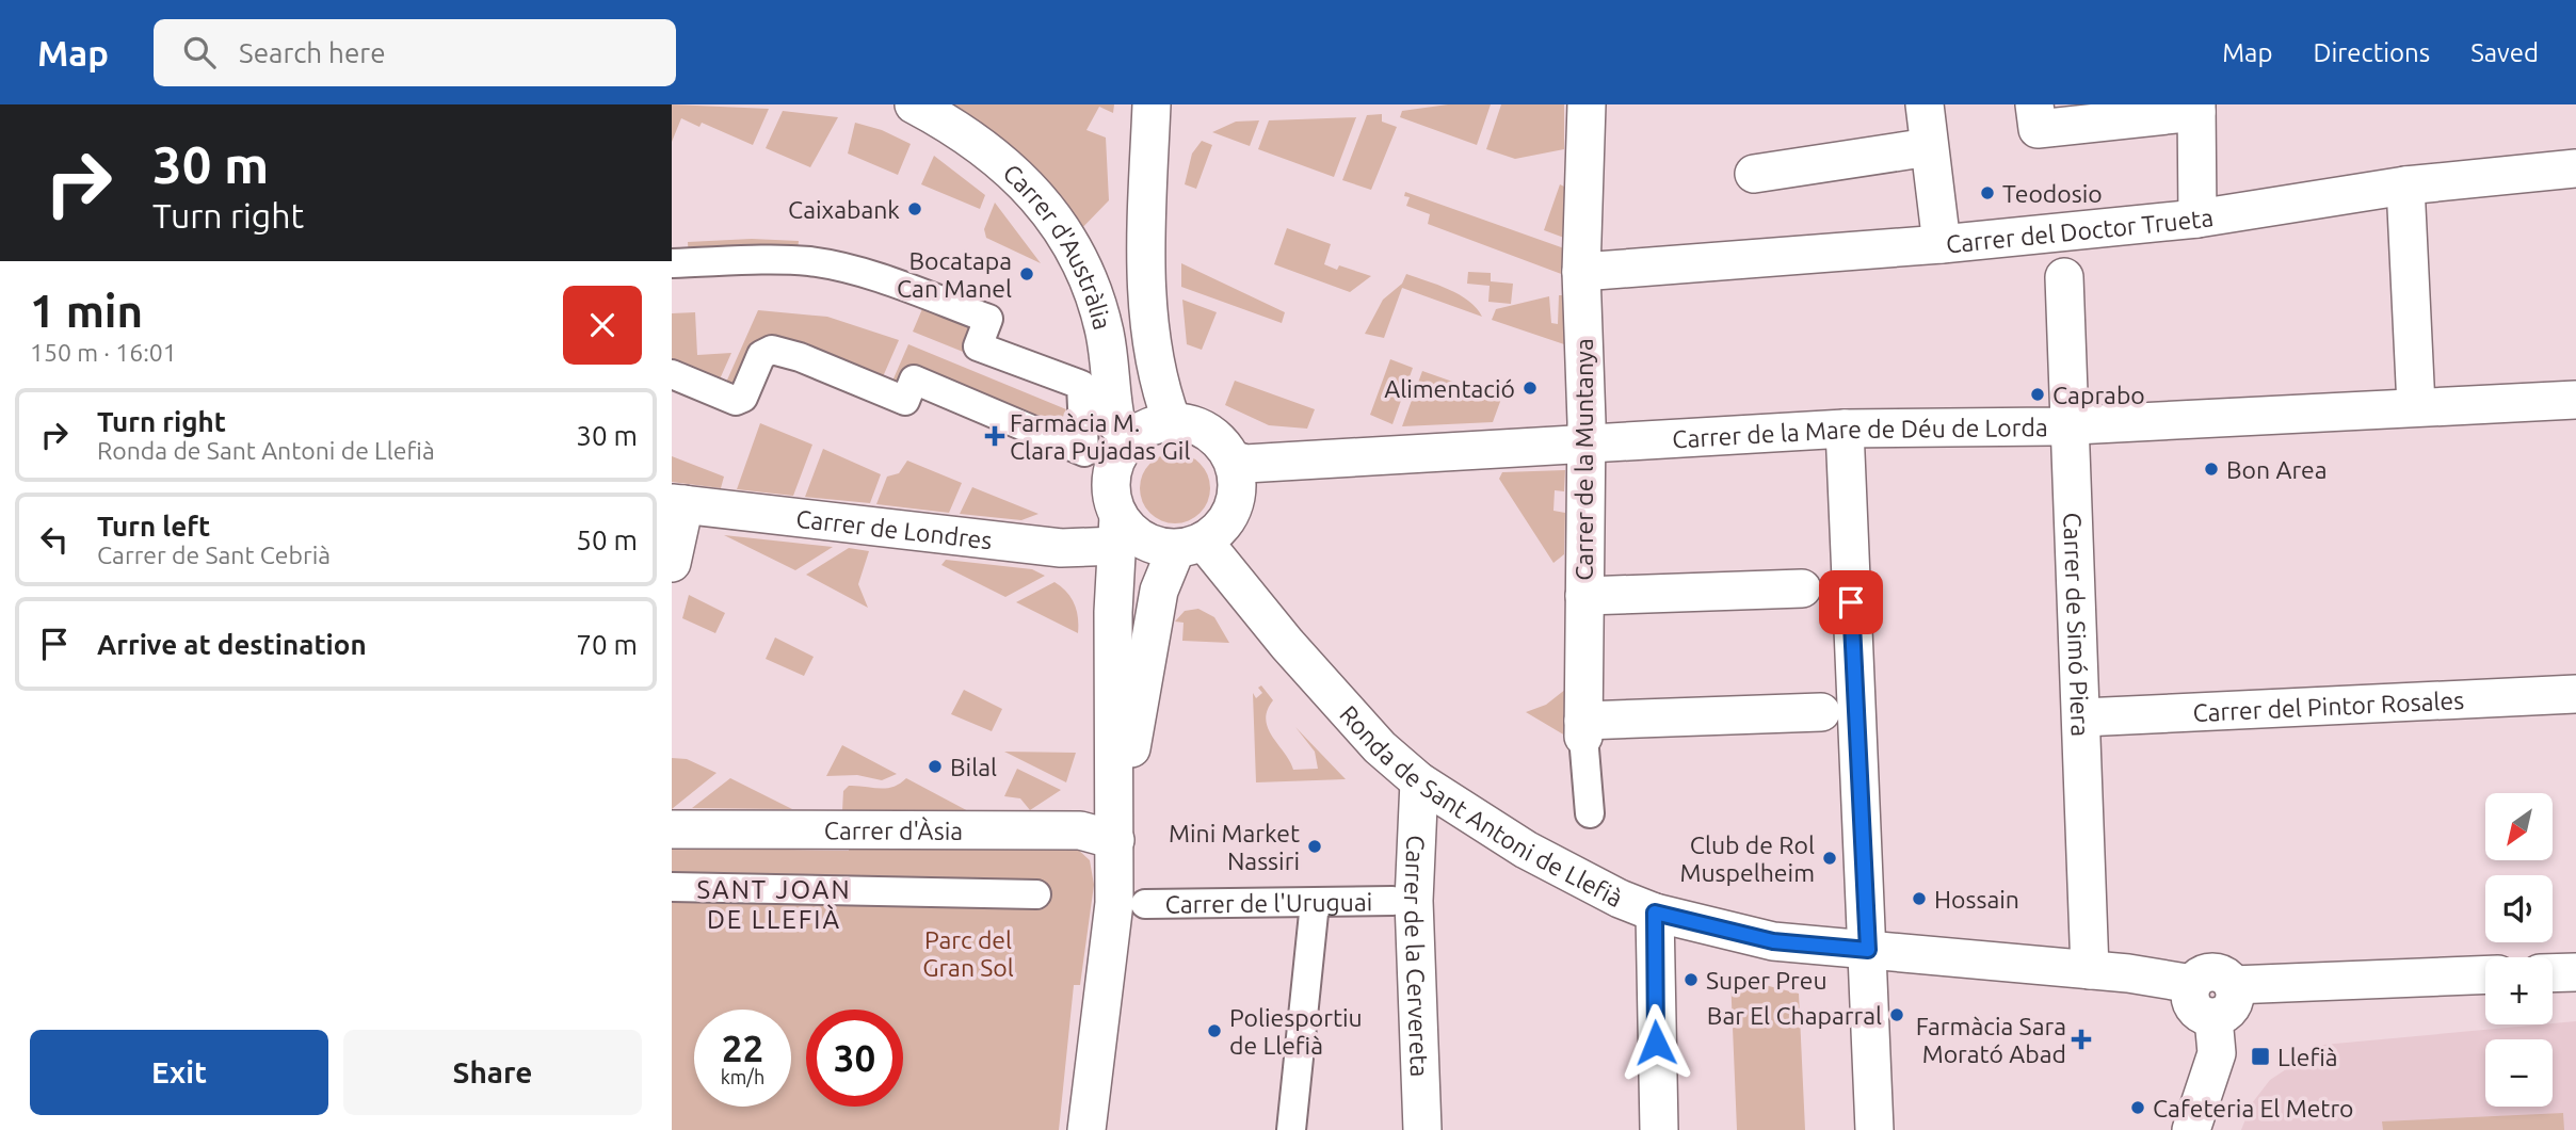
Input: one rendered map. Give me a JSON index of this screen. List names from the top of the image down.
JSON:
{
  "streets": {
    "street": [
      "Carrer del Doctor Trueta",
      "Carrer d'Austràlia",
      "Carrer de la Mare de Déu de Lorda",
      "Carrer de la Muntanya",
      "Carrer de Londres",
      "Carrer de Simó Piera",
      "Carrer del Pintor Rosales",
      "Ronda de Sant Antoni de Llefià",
      "Carrer d'Àsia",
      "Carrer de l'Uruguai",
      "Carrer de la Cervereta"
    ]
  },
  "crossings": [
    ["Carrer del Doctor Trueta", "Carrer de la Muntanya"],
    ["Carrer d'Austràlia", "Carrer de la Mare de Déu de Lorda"],
    ["Carrer d'Austràlia", "Carrer de Londres"],
    ["Carrer d'Austràlia", "Ronda de Sant Antoni de Llefià"],
    ["Carrer de la Mare de Déu de Lorda", "Carrer de la Muntanya"],
    ["Carrer de la Mare de Déu de Lorda", "Carrer de Londres"],
    ["Carrer de la Mare de Déu de Lorda", "Carrer de Simó Piera"],
    ["Carrer de la Mare de Déu de Lorda", "Ronda de Sant Antoni de Llefià"],
    ["Carrer de Londres", "Ronda de Sant Antoni de Llefià"],
    ["Carrer de Simó Piera", "Carrer del Pintor Rosales"],
    ["Carrer de Simó Piera", "Ronda de Sant Antoni de Llefià"],
    ["Ronda de Sant Antoni de Llefià", "Carrer de la Cervereta"]
  ],
  "districts": ["SANT JOAN DE LLEFIÀ"],
  "parks": ["Parc del Gran Sol"],
  "places": {
    "other": [
      "Teodosio",
      "Caixabank",
      "Bocatapa Can Manel",
      "Alimentació",
      "Caprabo",
      "Bon Area",
      "Bilal",
      "Mini Market Nassiri",
      "Club de Rol Muspelheim",
      "Hossain",
      "Super Preu",
      "Bar El Chaparral",
      "Poliesportiu de Llefià",
      "Cafeteria El Metro"
    ],
    "health": ["Farmàcia M. Clara Pujadas Gil", "Farmàcia Sara Morató Abad"],
    "transit": ["Llefià"]
  },
  "north": "bottom left",
  "page": {
    "header": "Map",
    "search": "Search here",
    "nav": ["Map", "Directions", "Saved"],
    "turn": ["30 m", "Turn right"],
    "heading": ["1 min", "150 m · 16:01"],
    "list": [
      {
        "name": "Turn right",
        "note": "Ronda de Sant Antoni de Llefià",
        "value": "30 m"
      },
      {
        "name": "Turn left",
        "note": "Carrer de Sant Cebrià",
        "value": "50 m"
      },
      {
        "name": "Arrive at destination",
        "value": "70 m"
      }
    ],
    "map_buttons": ["+", "−"],
    "speed": "22 km/h",
    "limit": "30",
    "buttons": ["Exit", "Share"]
  }
}
